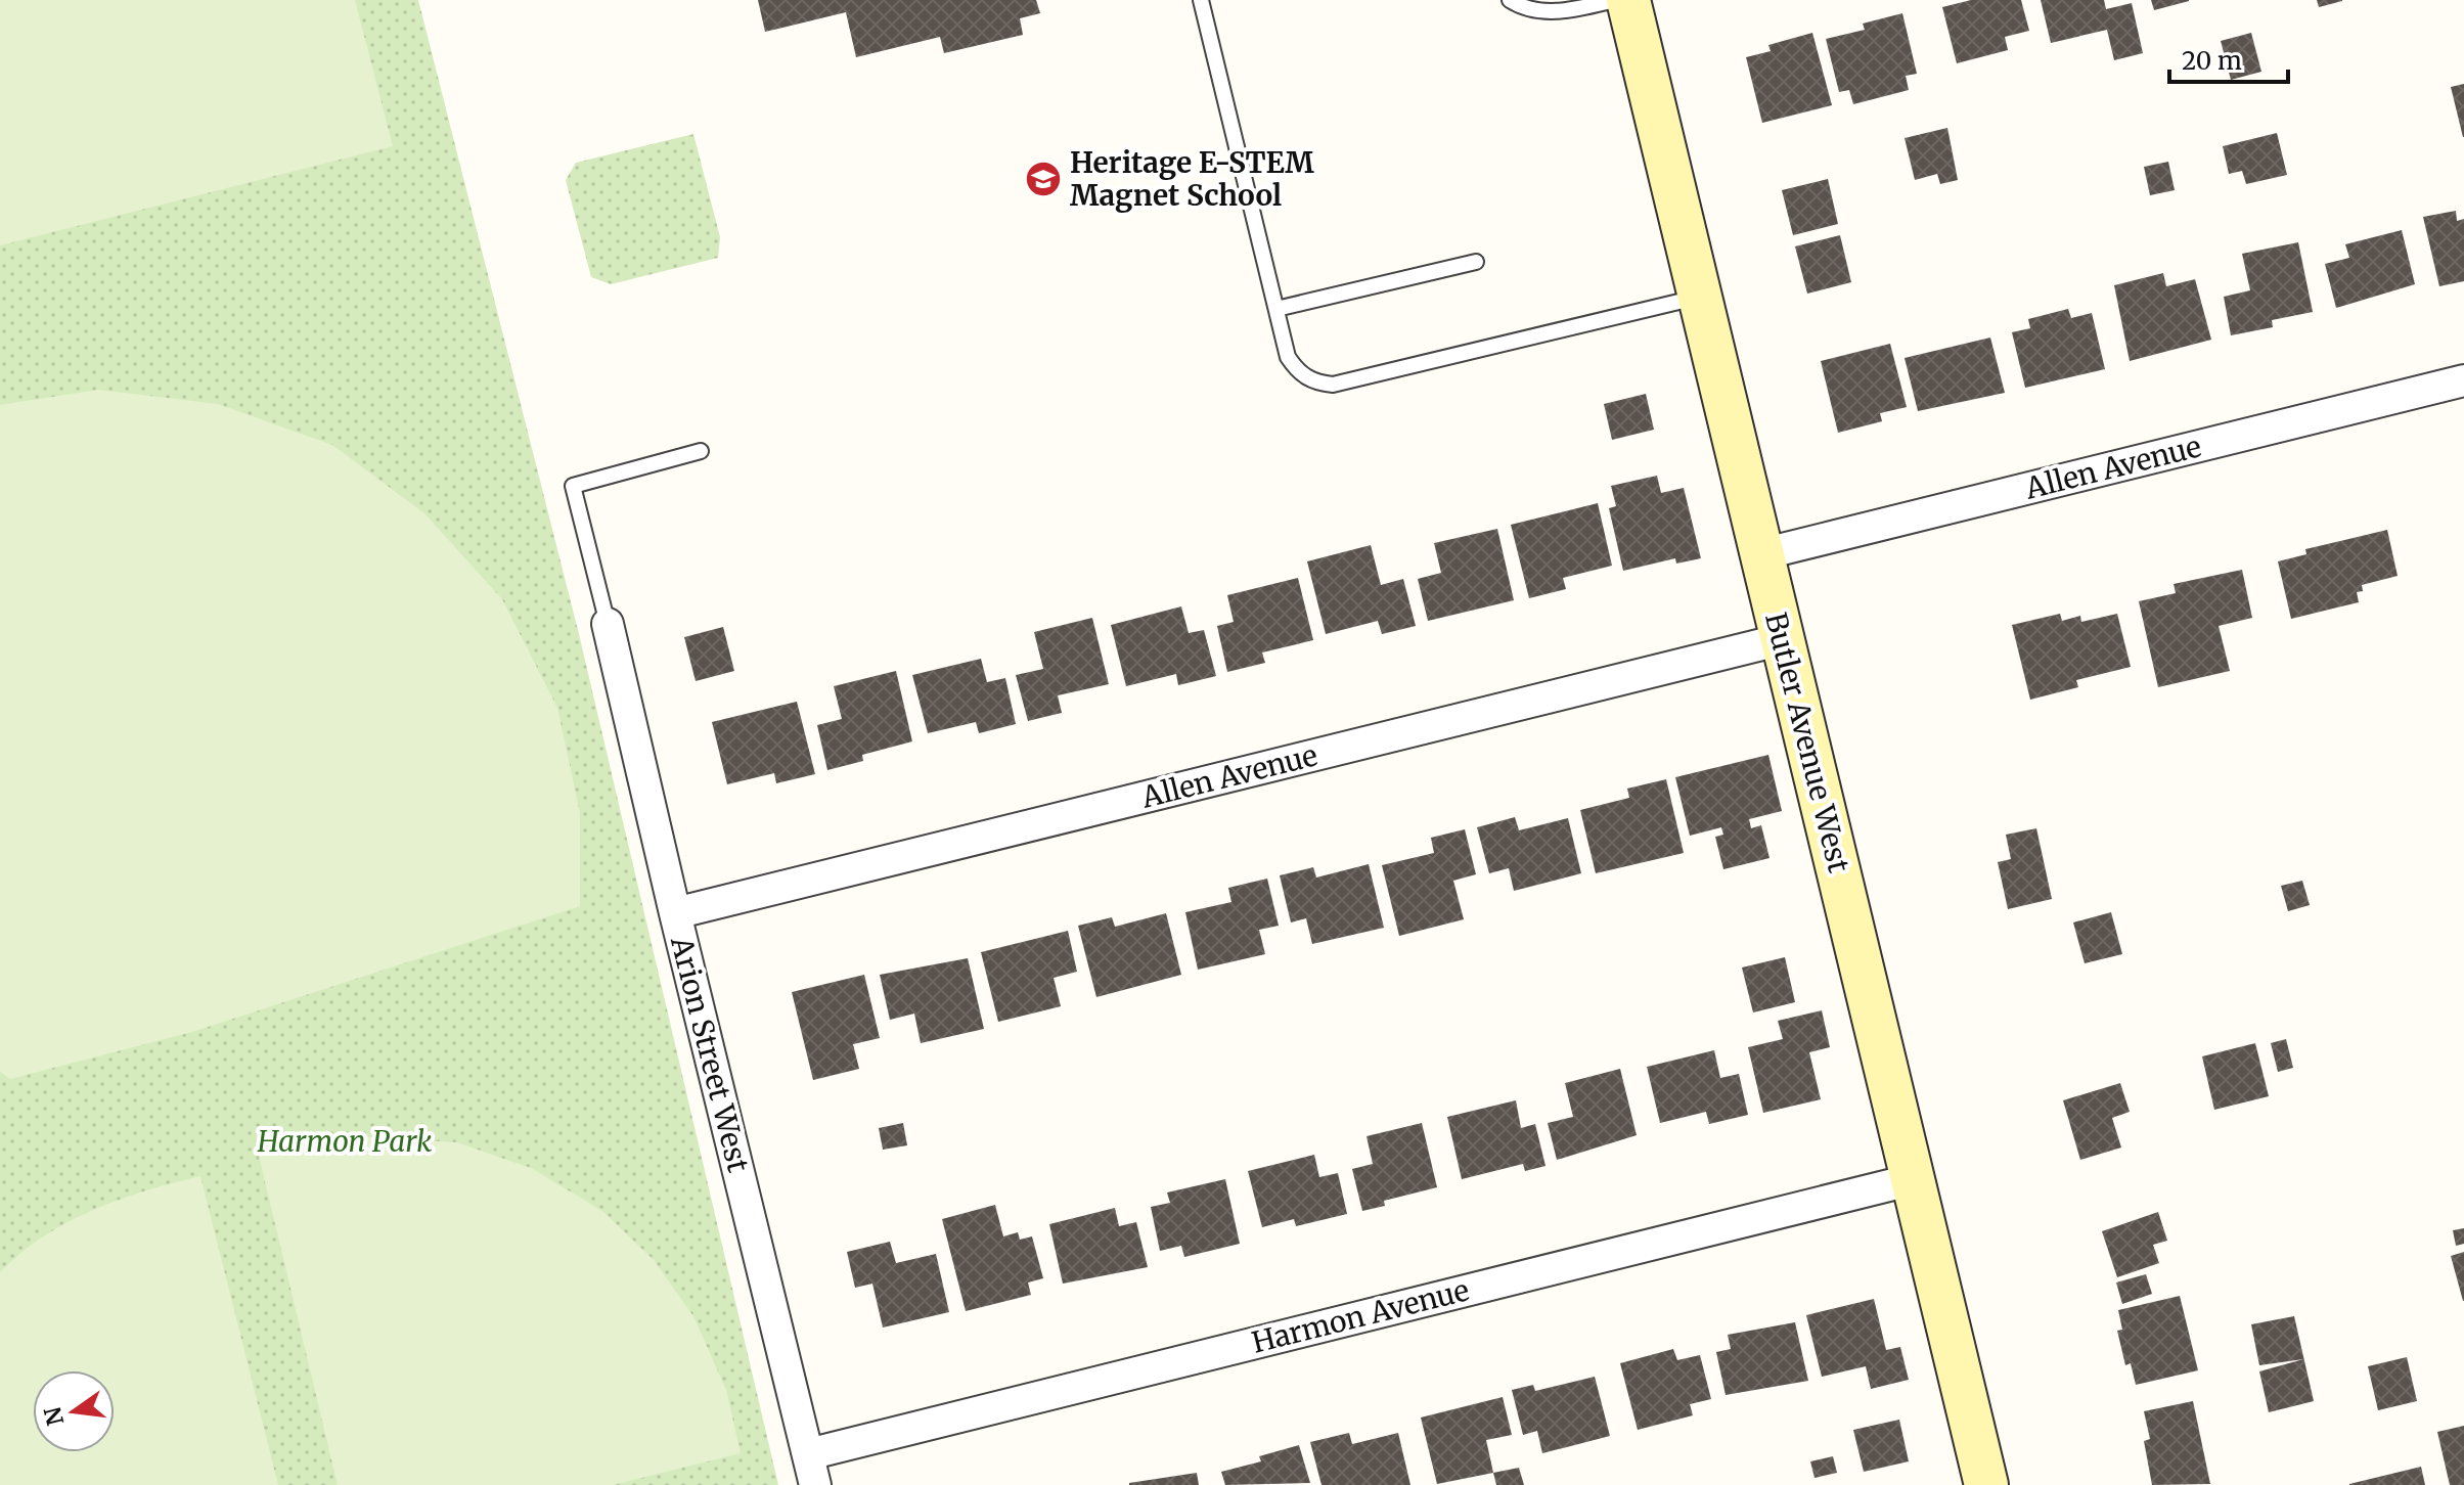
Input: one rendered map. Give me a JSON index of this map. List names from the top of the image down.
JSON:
{
  "streets": {
    "street": [
      "Allen Avenue",
      "Butler Avenue West",
      "Arion Street West",
      "Harmon Avenue"
    ]
  },
  "crossings": [
    ["Allen Avenue", "Butler Avenue West"],
    ["Allen Avenue", "Arion Street West"],
    ["Butler Avenue West", "Harmon Avenue"],
    ["Arion Street West", "Harmon Avenue"]
  ],
  "parks": ["Harmon Park"],
  "places": {
    "school or university": ["Heritage E-STEM Magnet School"]
  },
  "scale_bar": "20 m",
  "north": "left"
}
